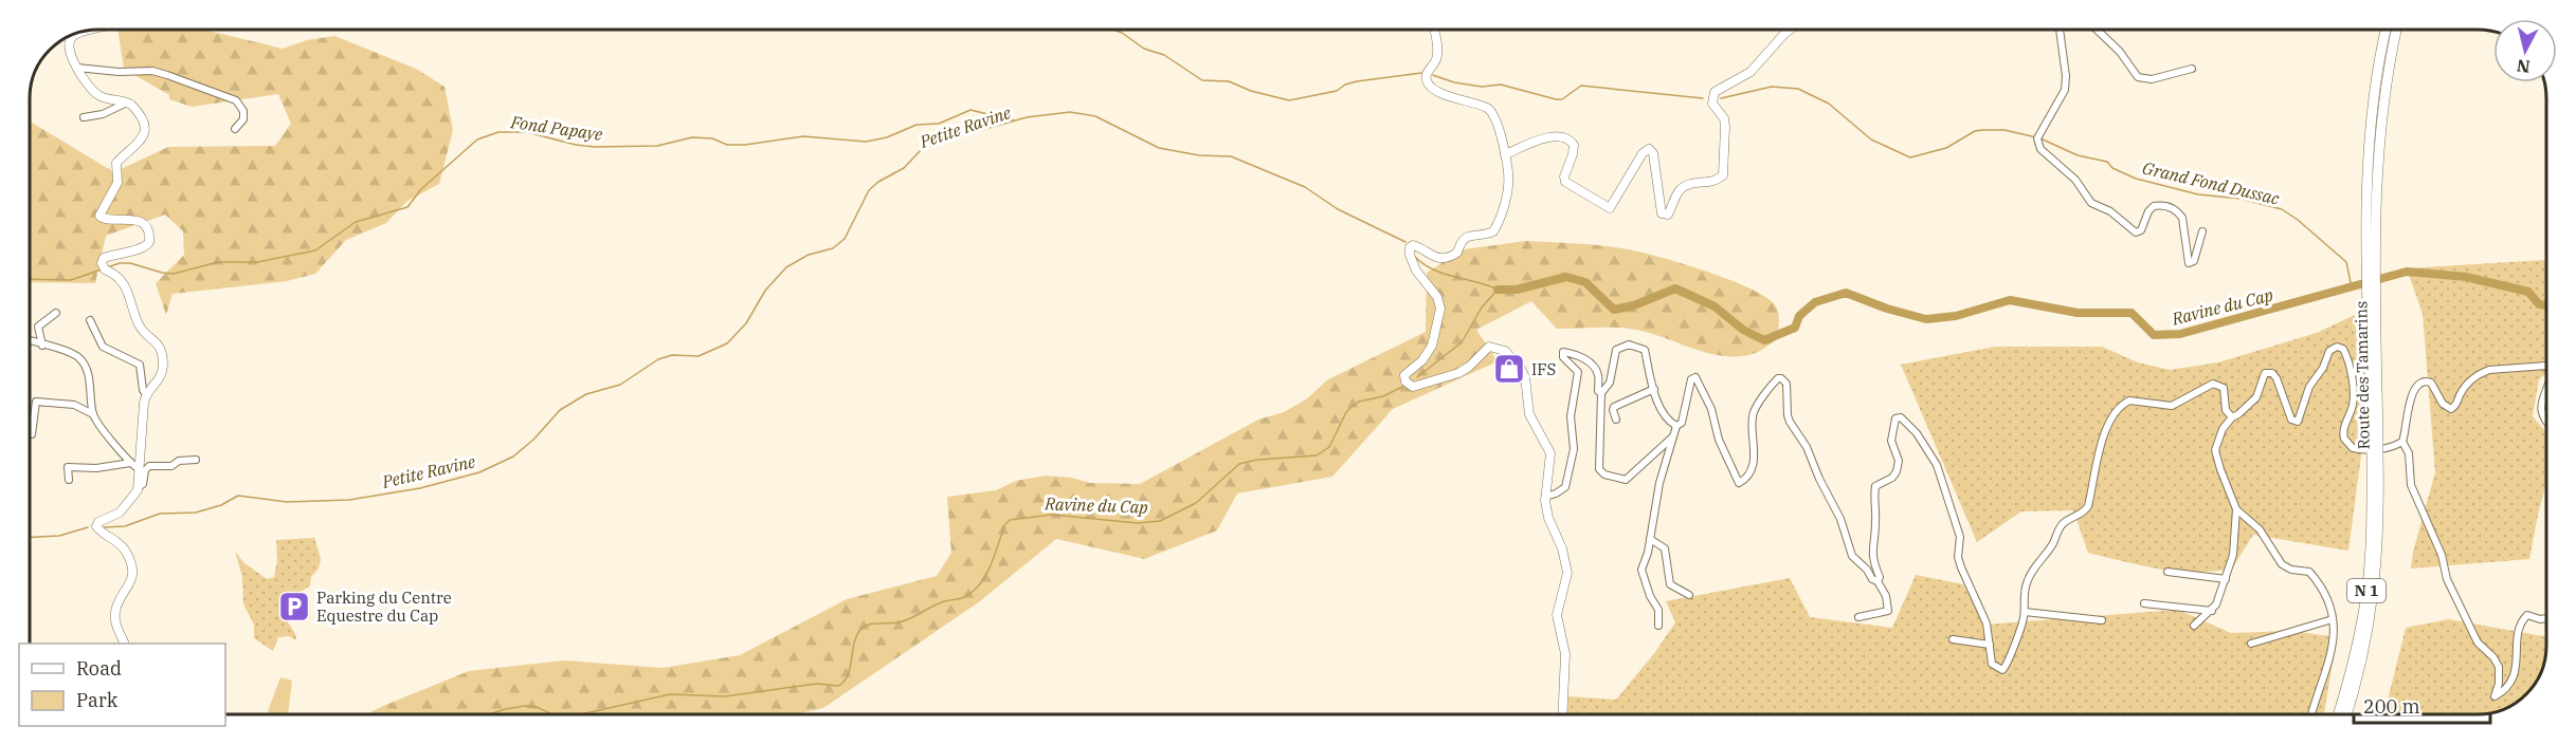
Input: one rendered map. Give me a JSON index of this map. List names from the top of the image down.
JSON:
{
  "streets": {
    "highway": ["Route des Tamarins", "N 1"]
  },
  "water": [
    "Petite Ravine",
    "Fond Papaye",
    "Grand Fond Dussac",
    "Ravine du Cap"
  ],
  "places": {
    "shop": ["IFS"],
    "parking": ["Parking du Centre Equestre du Cap"]
  },
  "legend": ["Road", "Park"],
  "scale_bar": "200 m",
  "north": "bottom"
}
